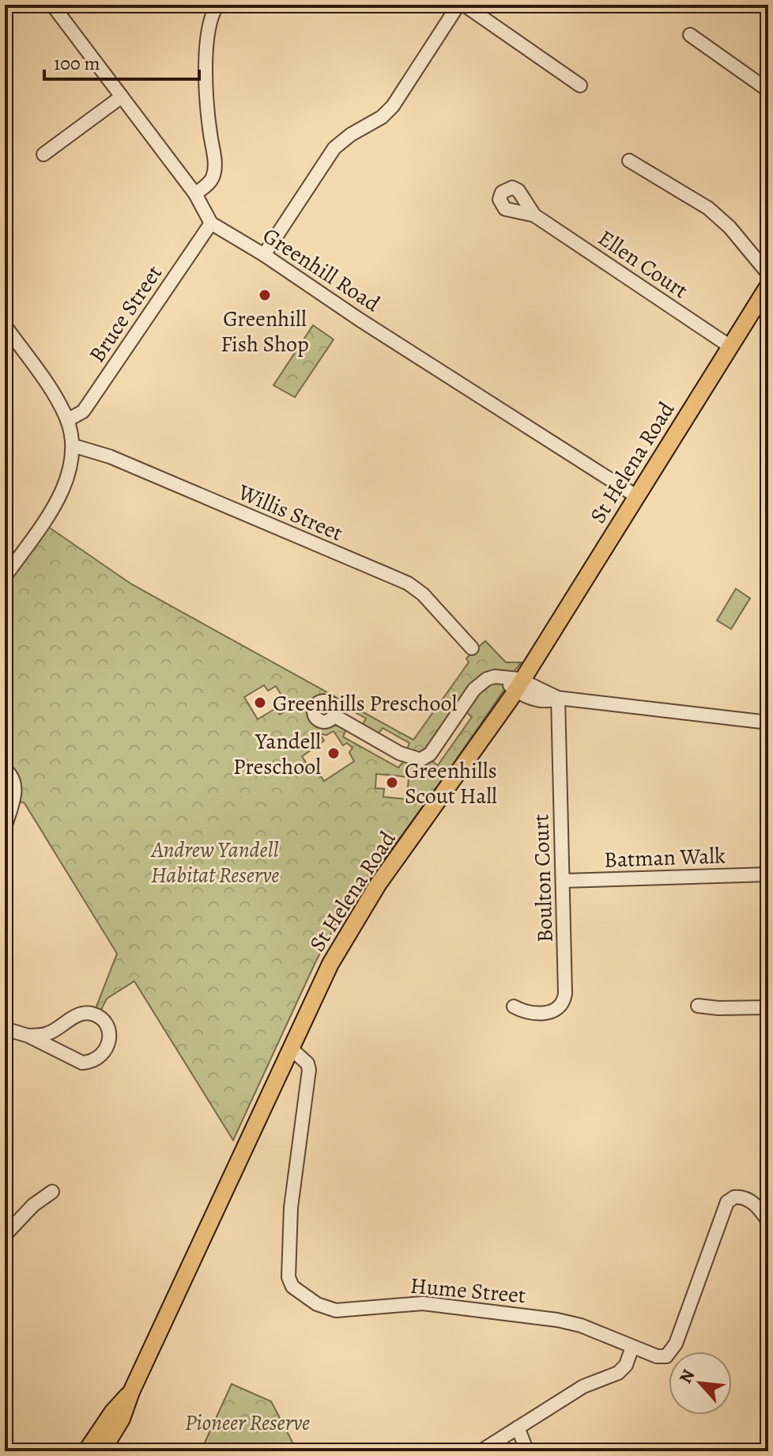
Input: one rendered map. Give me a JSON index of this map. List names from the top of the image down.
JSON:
{
  "streets": {
    "main road": ["St Helena Road"],
    "street": [
      "Ellen Court",
      "Greenhill Road",
      "Bruce Street",
      "Willis Street",
      "Batman Walk",
      "Boulton Court",
      "Hume Street"
    ]
  },
  "crossings": [
    ["Ellen Court", "St Helena Road"],
    ["Greenhill Road", "Bruce Street"],
    ["Greenhill Road", "St Helena Road"],
    ["St Helena Road", "Hume Street"],
    ["Batman Walk", "Boulton Court"]
  ],
  "parks": ["Andrew Yandell Habitat Reserve", "Pioneer Reserve"],
  "places": [
    "Greenhill Fish Shop",
    "Greenhills Preschool",
    "Yandell Preschool",
    "Greenhills Scout Hall"
  ],
  "scale_bar": "100 m",
  "north": "top left"
}
